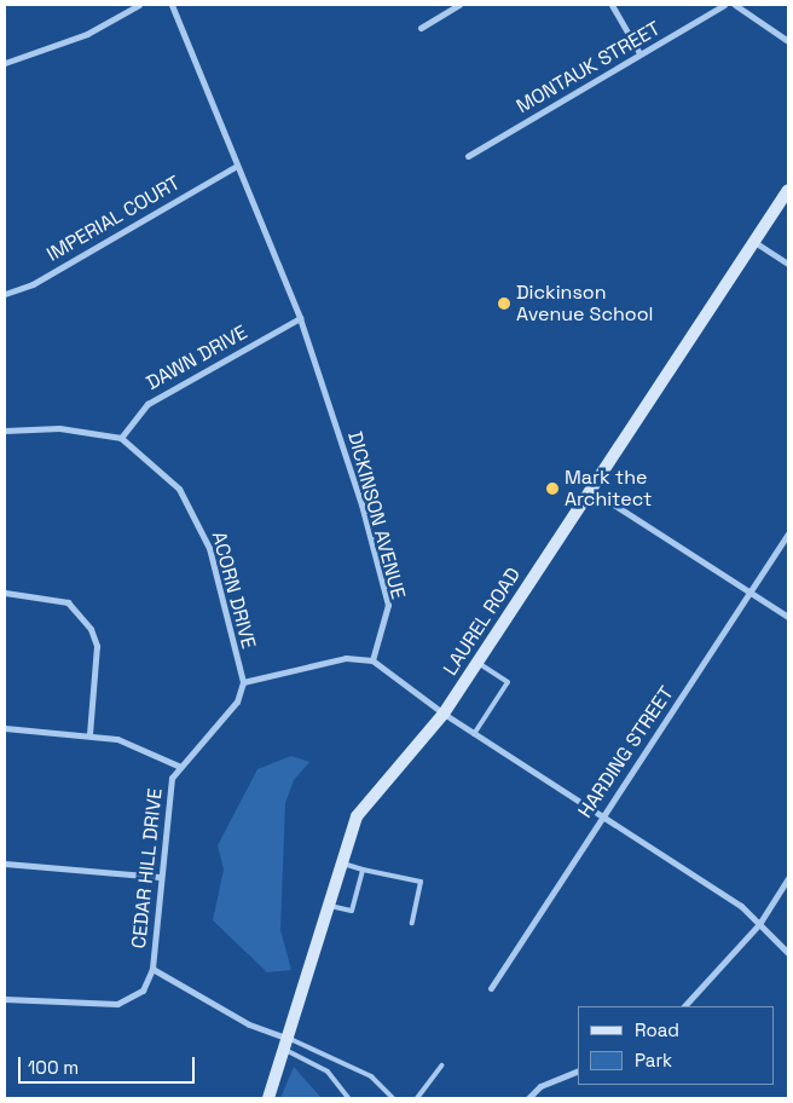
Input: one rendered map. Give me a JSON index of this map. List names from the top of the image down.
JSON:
{
  "streets": {
    "main road": ["LAUREL ROAD"],
    "street": [
      "MONTAUK STREET",
      "IMPERIAL COURT",
      "DAWN DRIVE",
      "DICKINSON AVENUE",
      "ACORN DRIVE",
      "HARDING STREET",
      "CEDAR HILL DRIVE"
    ]
  },
  "crossings": [
    ["IMPERIAL COURT", "DICKINSON AVENUE"],
    ["DAWN DRIVE", "DICKINSON AVENUE"],
    ["DAWN DRIVE", "ACORN DRIVE"],
    ["ACORN DRIVE", "CEDAR HILL DRIVE"],
    ["LAUREL ROAD", "CEDAR HILL DRIVE"]
  ],
  "places": ["Dickinson Avenue School", "Mark the Architect"],
  "legend": ["Road", "Park"],
  "scale_bar": "100 m"
}
